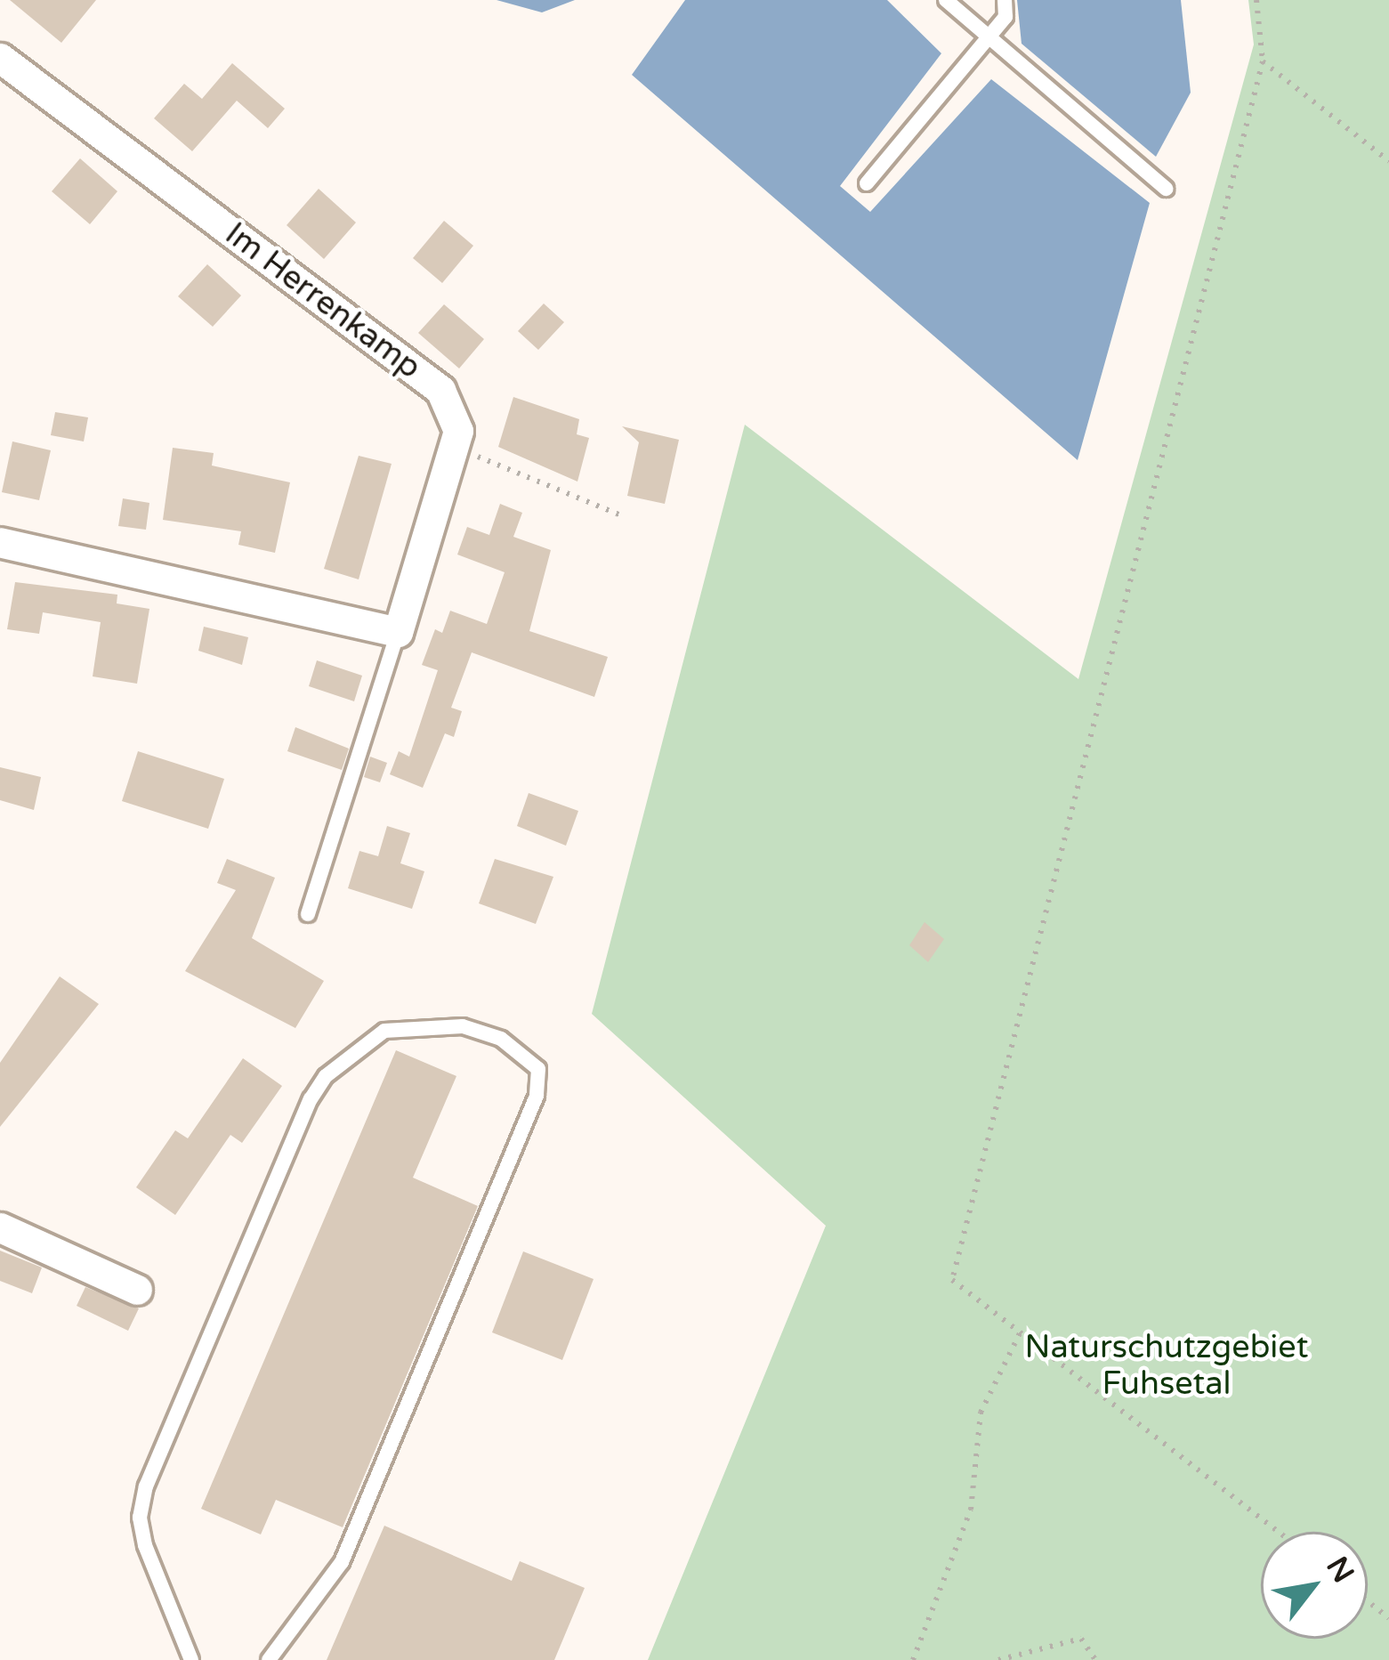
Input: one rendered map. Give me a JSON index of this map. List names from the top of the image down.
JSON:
{
  "streets": {
    "street": ["Im Herrenkamp"]
  },
  "parks": ["Naturschutzgebiet Fuhsetal"],
  "north": "top right"
}
